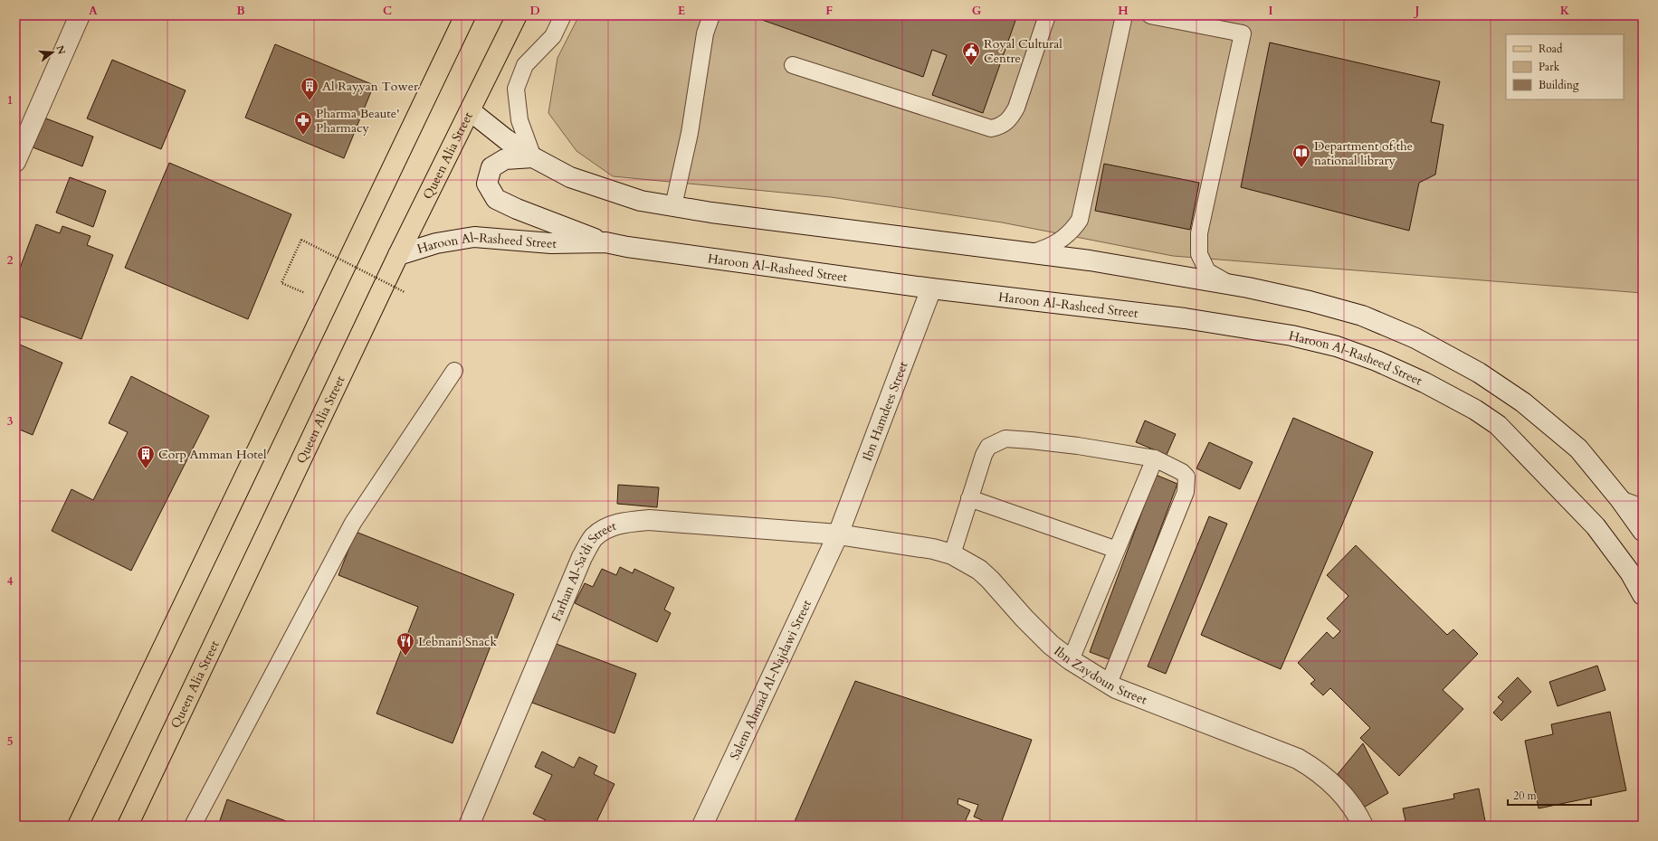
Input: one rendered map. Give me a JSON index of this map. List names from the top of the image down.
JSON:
{
  "streets": {
    "main road": [
      "Queen Alia Street",
      "Haroon Al-Rasheed Street",
      "Ibn Hamdees Street",
      "Farhan Al-Sa'di Street",
      "Ibn Zaydoun Street",
      "Salem Ahmad Al-Najdawi Street"
    ]
  },
  "crossings": [
    ["Queen Alia Street", "Haroon Al-Rasheed Street"],
    ["Haroon Al-Rasheed Street", "Ibn Hamdees Street"],
    ["Ibn Hamdees Street", "Farhan Al-Sa'di Street"],
    ["Ibn Hamdees Street", "Ibn Zaydoun Street"],
    ["Ibn Hamdees Street", "Salem Ahmad Al-Najdawi Street"],
    ["Farhan Al-Sa'di Street", "Ibn Zaydoun Street"],
    ["Farhan Al-Sa'di Street", "Salem Ahmad Al-Najdawi Street"],
    ["Ibn Zaydoun Street", "Salem Ahmad Al-Najdawi Street"]
  ],
  "places": {
    "public building": ["Royal Cultural Centre"],
    "building": ["Al Rayyan Tower", "Corp Amman Hotel"],
    "pharmacy": ["Pharma Beaute' Pharmacy"],
    "library": ["Department of the national library"],
    "restaurant": ["Lebnani Snack"]
  },
  "legend": ["Road", "Park", "Building"],
  "scale_bar": "20 m",
  "north": "right",
  "grid": {
    "columns": [
      "A",
      "B",
      "C",
      "D",
      "E",
      "F",
      "G",
      "H",
      "I",
      "J",
      "K"
    ],
    "rows": [
      "1",
      "2",
      "3",
      "4",
      "5"
    ]
  }
}
